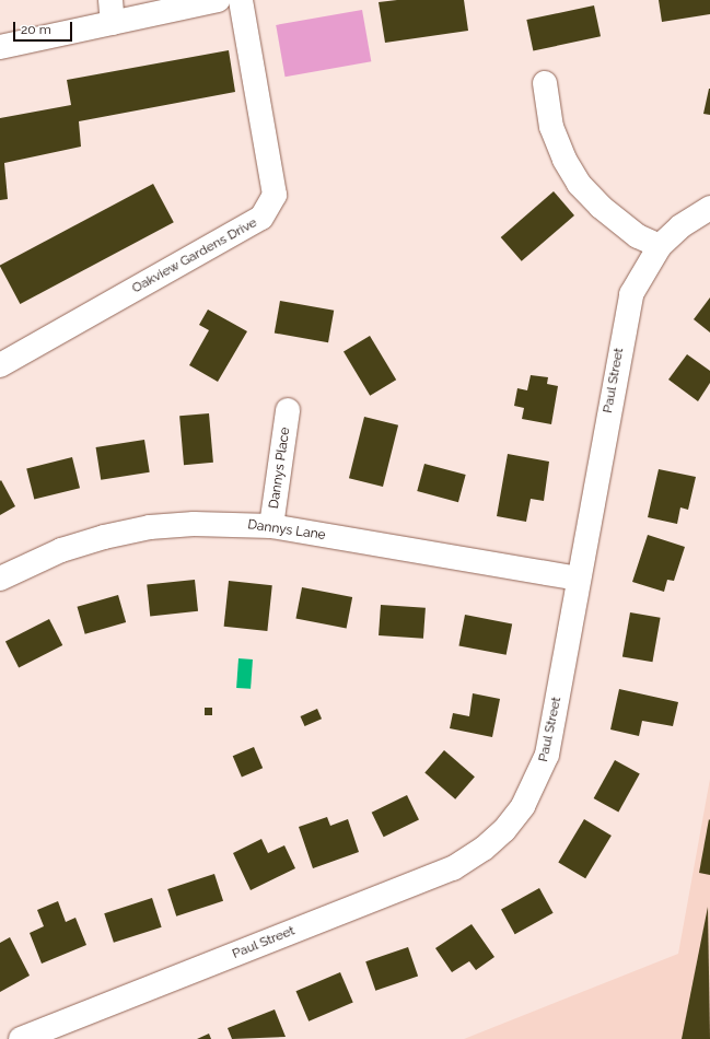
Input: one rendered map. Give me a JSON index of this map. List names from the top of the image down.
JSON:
{
  "streets": {
    "street": [
      "Oakview Gardens Drive",
      "Paul Street",
      "Dannys Place",
      "Dannys Lane"
    ]
  },
  "crossings": [
    ["Paul Street", "Dannys Lane"],
    ["Dannys Place", "Dannys Lane"]
  ],
  "scale_bar": "20 m"
}
